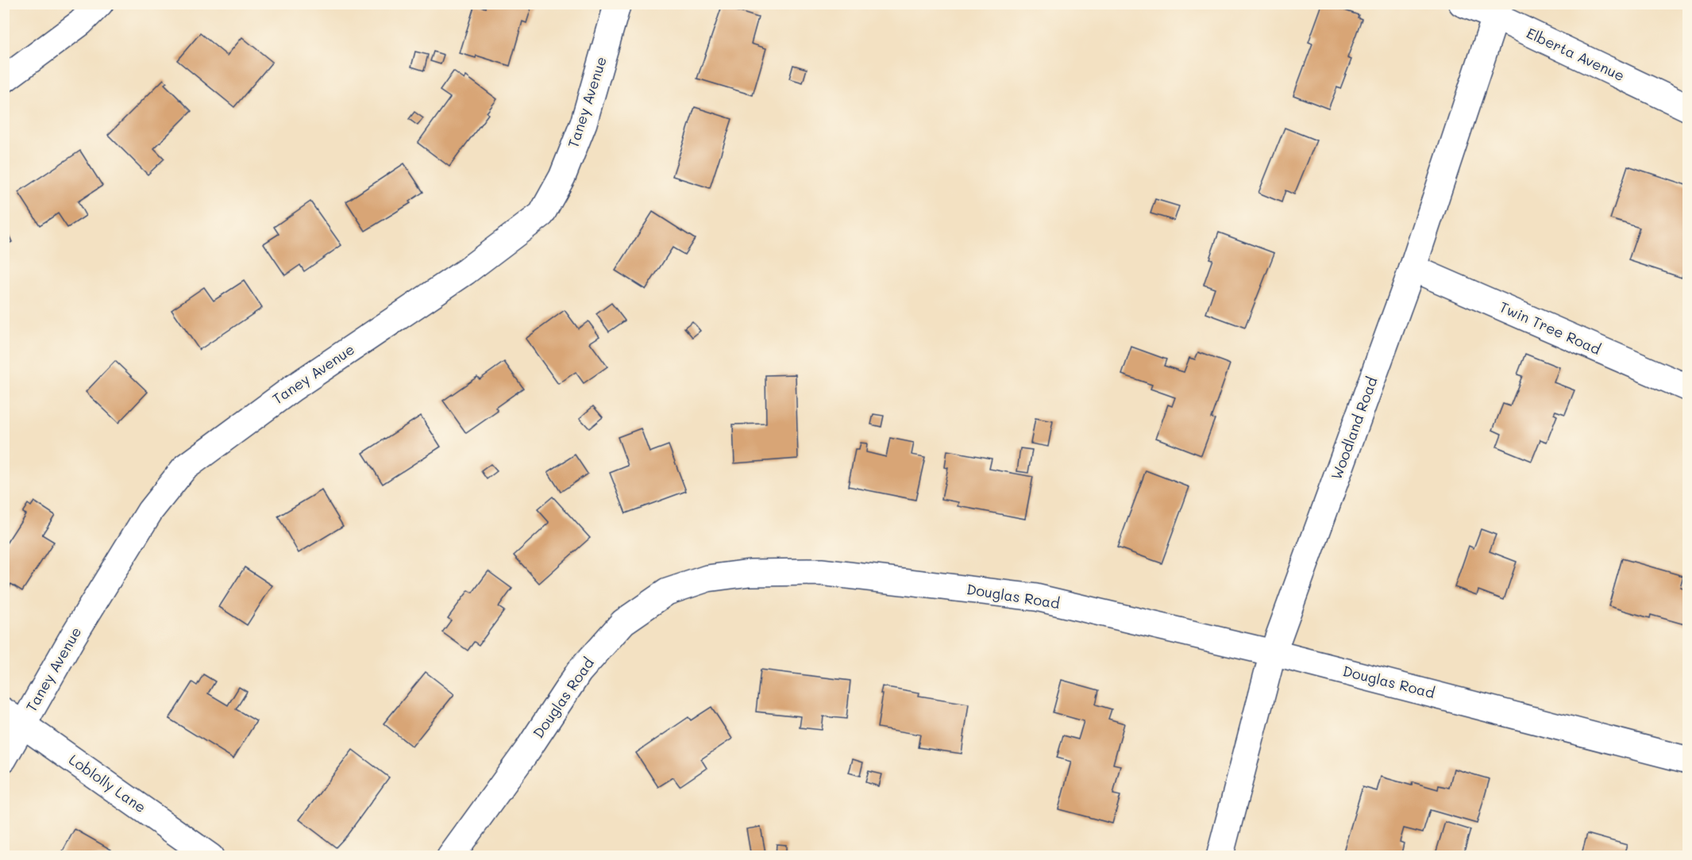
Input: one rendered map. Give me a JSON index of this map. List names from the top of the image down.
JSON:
{
  "streets": {
    "street": [
      "Elberta Avenue",
      "Taney Avenue",
      "Twin Tree Road",
      "Woodland Road",
      "Douglas Road",
      "Loblolly Lane"
    ]
  },
  "crossings": [
    ["Elberta Avenue", "Woodland Road"],
    ["Taney Avenue", "Loblolly Lane"],
    ["Twin Tree Road", "Woodland Road"],
    ["Woodland Road", "Douglas Road"]
  ]
}
